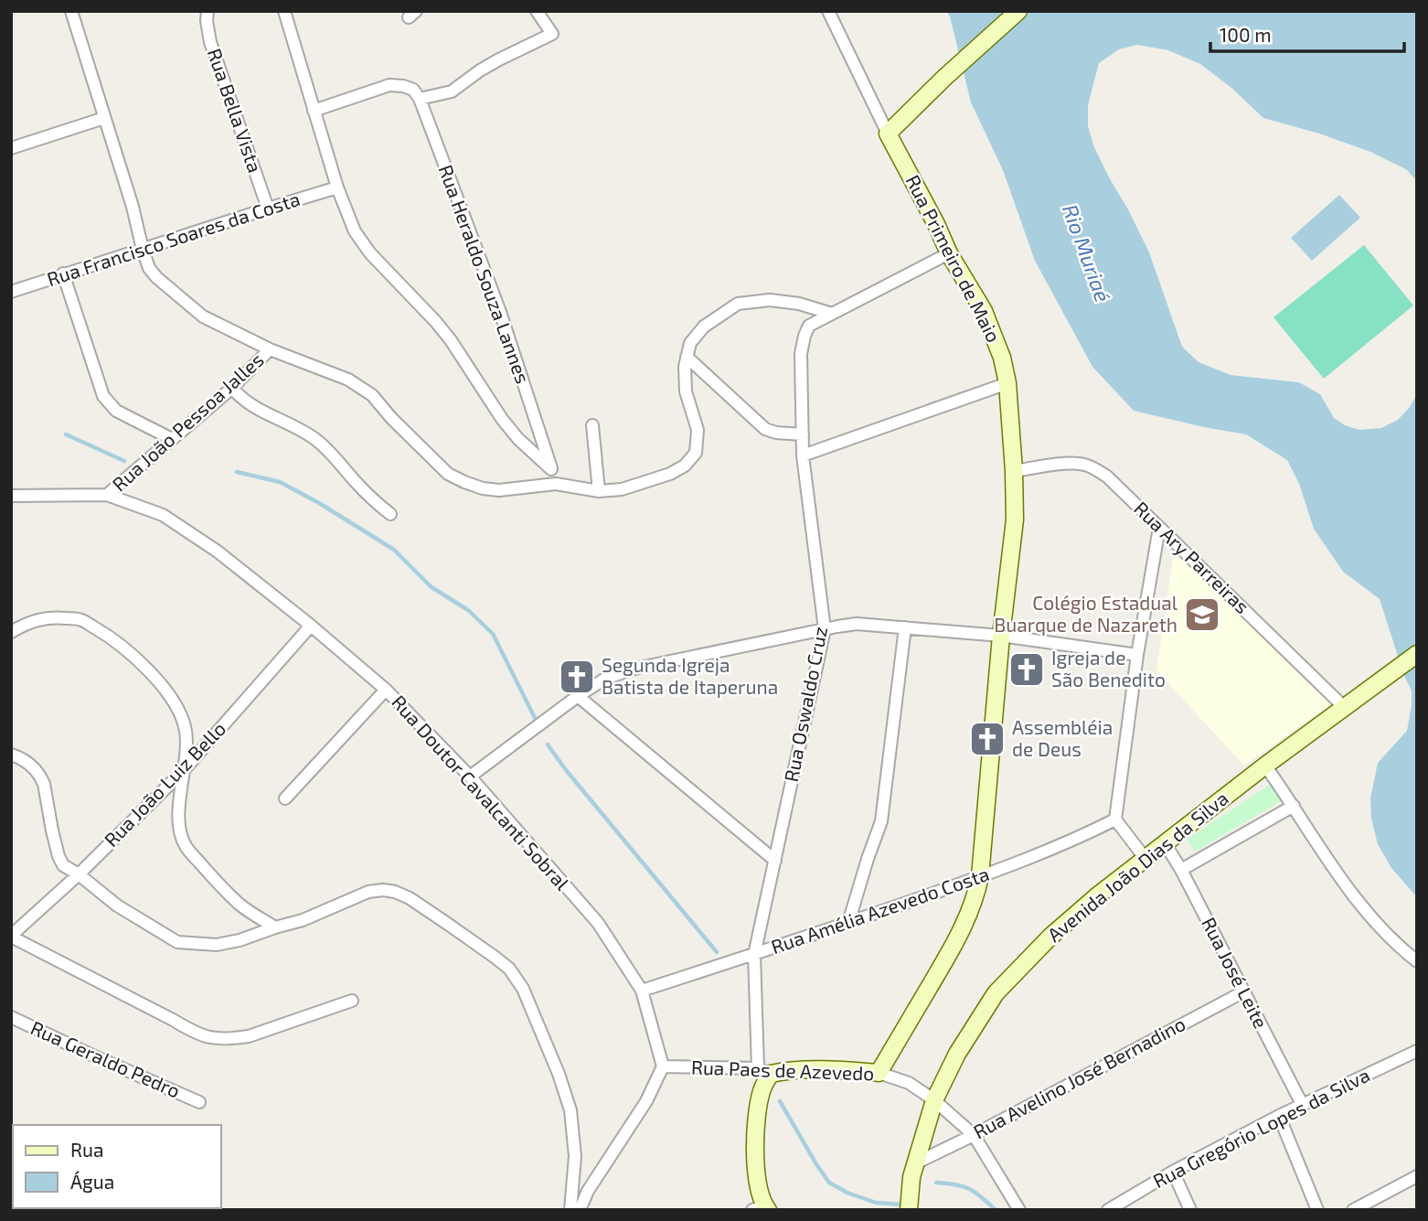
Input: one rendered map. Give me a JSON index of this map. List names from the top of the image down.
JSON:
{
  "streets": {
    "main road": [
      "Rua Primeiro de Maio",
      "Rua Oswaldo Cruz",
      "Avenida João Dias da Silva",
      "Rua Paes de Azevedo"
    ],
    "street": [
      "Rua Bella Vista",
      "Rua Francisco Soares da Costa",
      "Rua Heraldo Souza Lannes",
      "Rua João Pessoa Jalles",
      "Rua Ary Parreiras",
      "Rua João Luiz Bello",
      "Rua Doutor Cavalcanti Sobral",
      "Rua Amélia Azevedo Costa",
      "Rua José Leite",
      "Rua Geraldo Pedro",
      "Rua Avelino José Bernadino",
      "Rua Gregório Lopes da Silva"
    ]
  },
  "crossings": [
    ["Rua Bella Vista", "Rua Francisco Soares da Costa"],
    ["Rua Primeiro de Maio", "Rua Ary Parreiras"],
    ["Rua Primeiro de Maio", "Rua Oswaldo Cruz"],
    ["Rua Primeiro de Maio", "Rua Amélia Azevedo Costa"],
    ["Rua Primeiro de Maio", "Rua Paes de Azevedo"],
    ["Rua João Pessoa Jalles", "Rua Doutor Cavalcanti Sobral"],
    ["Rua Ary Parreiras", "Avenida João Dias da Silva"],
    ["Rua Oswaldo Cruz", "Rua Amélia Azevedo Costa"],
    ["Rua Oswaldo Cruz", "Rua Paes de Azevedo"],
    ["Rua João Luiz Bello", "Rua Doutor Cavalcanti Sobral"],
    ["Rua Doutor Cavalcanti Sobral", "Rua Amélia Azevedo Costa"],
    ["Rua Doutor Cavalcanti Sobral", "Rua Paes de Azevedo"],
    ["Avenida João Dias da Silva", "Rua José Leite"],
    ["Avenida João Dias da Silva", "Rua Paes de Azevedo"],
    ["Avenida João Dias da Silva", "Rua Avelino José Bernadino"],
    ["Rua José Leite", "Rua Avelino José Bernadino"],
    ["Rua José Leite", "Rua Gregório Lopes da Silva"],
    ["Rua Paes de Azevedo", "Rua Avelino José Bernadino"]
  ],
  "water": ["Rio Muriaé"],
  "places": {
    "school or university": ["Colégio Estadual Buarque de Nazareth"],
    "church": ["Igreja de São Benedito", "Segunda Igreja Batista de Itaperuna", "Assembléia de Deus"]
  },
  "legend": ["Rua", "Água"],
  "scale_bar": "100 m"
}
